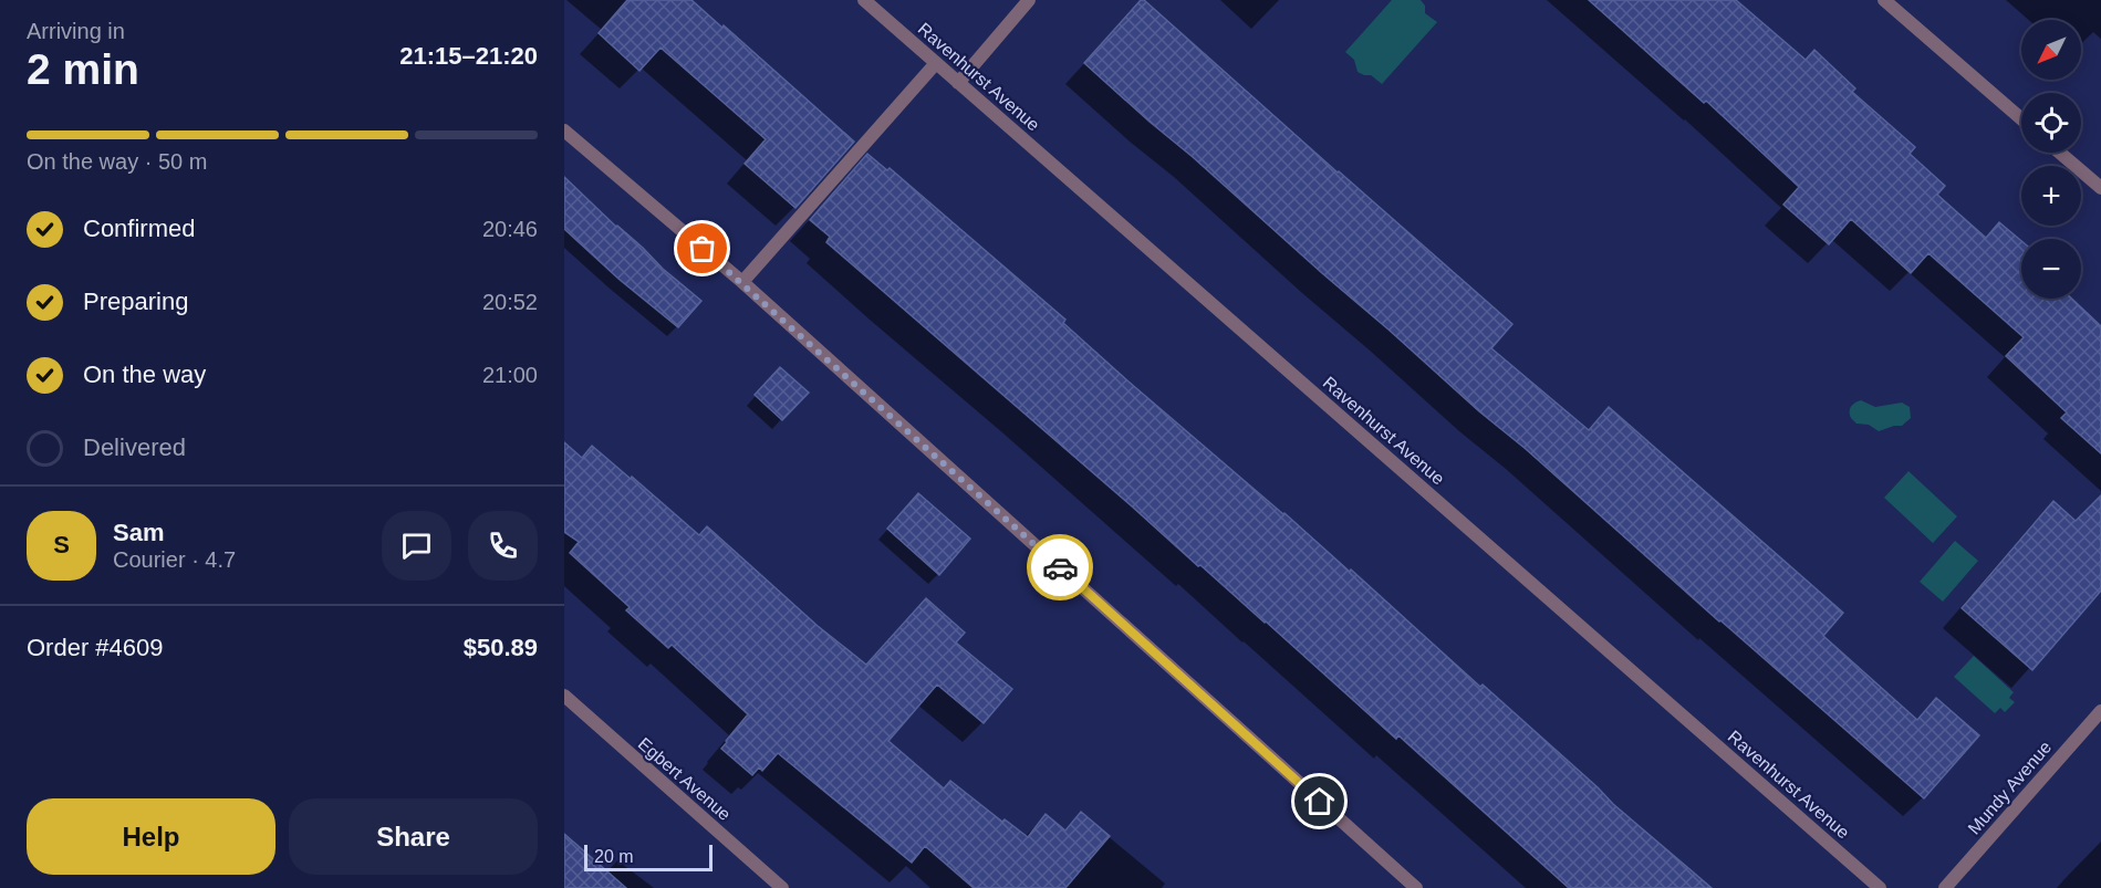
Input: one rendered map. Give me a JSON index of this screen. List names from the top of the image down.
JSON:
{
  "streets": {
    "street": ["Ravenhurst Avenue", "Egbert Avenue", "Mundy Avenue"]
  },
  "scale_bar": "20 m",
  "north": "bottom left",
  "page": {
    "heading": ["2 min", "Arriving in", "21:15–21:20"],
    "panel": [
      "Sam",
      "Courier · 4.7",
      "Order #4609",
      "$50.89"
    ],
    "map_buttons": ["+", "−"],
    "bar": "On the way · 50 m",
    "list": [
      ["Confirmed", "20:46"],
      ["Preparing", "20:52"],
      ["On the way", "21:00"],
      "Delivered"
    ],
    "round": "S",
    "buttons": ["Help", "Share"],
    "scale": "20 m"
  }
}
